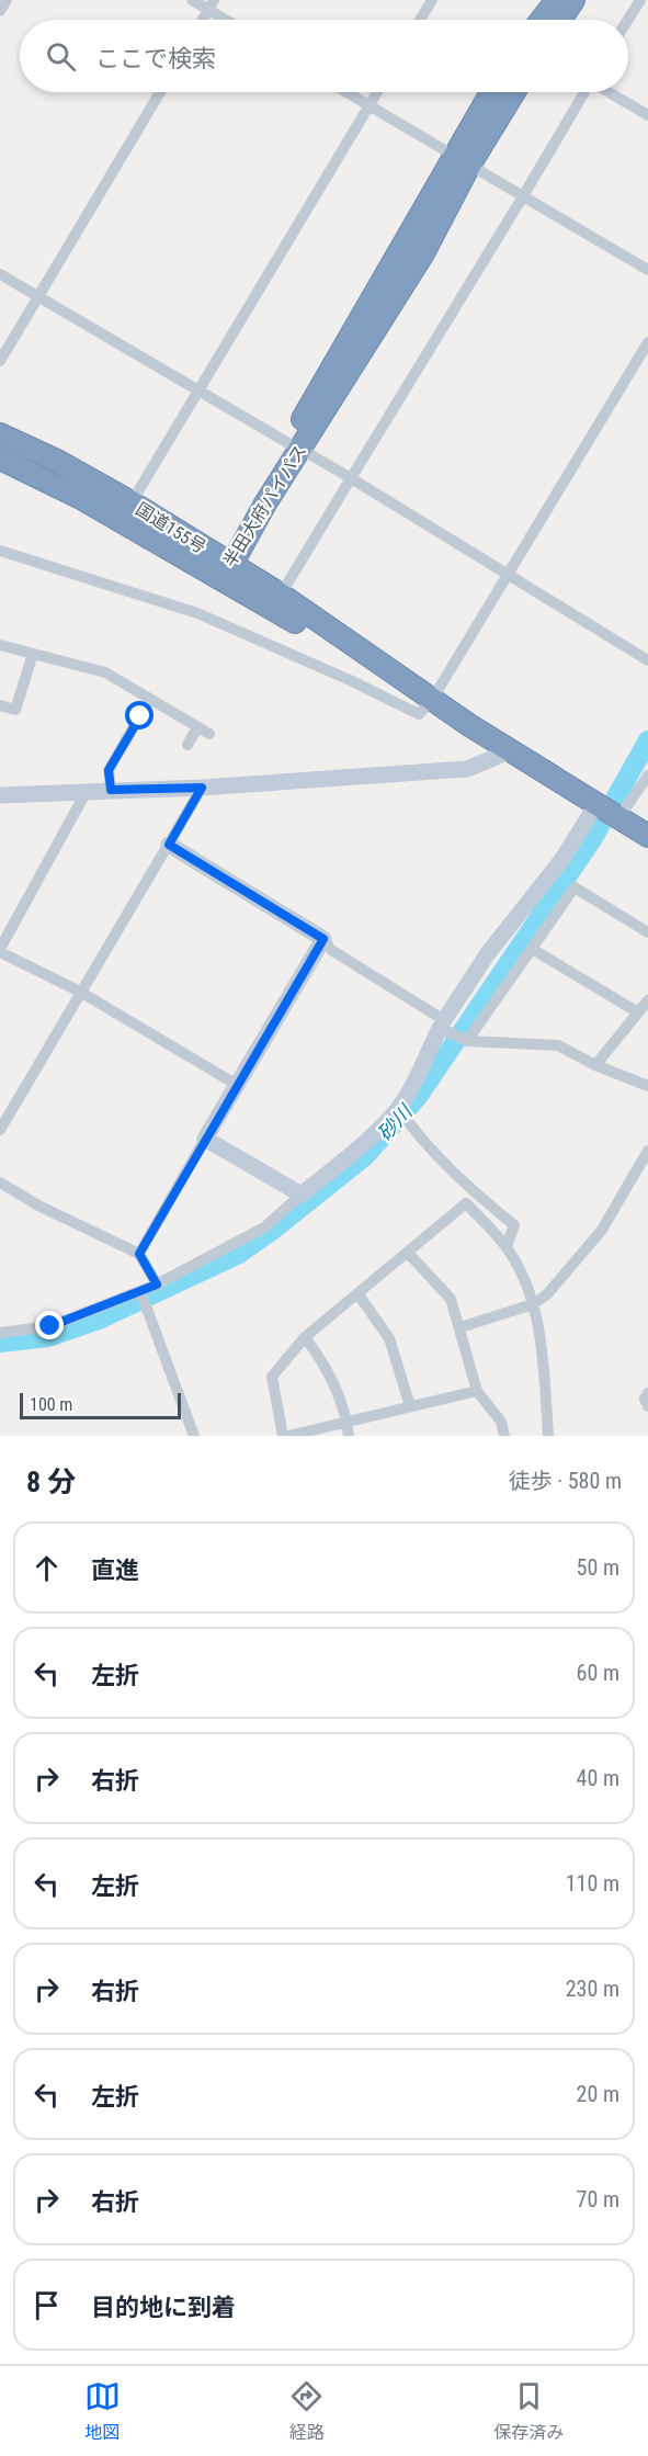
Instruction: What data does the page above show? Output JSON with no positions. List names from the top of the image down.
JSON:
{
  "streets": {
    "highway": ["半田大府パイパス", "国道155号"]
  },
  "crossings": [
    ["半田大府パイパス", "国道155号"]
  ],
  "water": ["砂川"],
  "scale_bar": "100 m",
  "page": {
    "search": "ここで検索",
    "scale": "100 m",
    "heading": ["8 分", "徒歩 · 580 m"],
    "list": [
      ["直進", "50 m"],
      ["左折", "60 m"],
      ["右折", "40 m"],
      ["左折", "110 m"],
      ["右折", "230 m"],
      ["左折", "20 m"],
      ["右折", "70 m"],
      "目的地に到着"
    ],
    "nav": ["地図", "経路", "保存済み"]
  }
}
